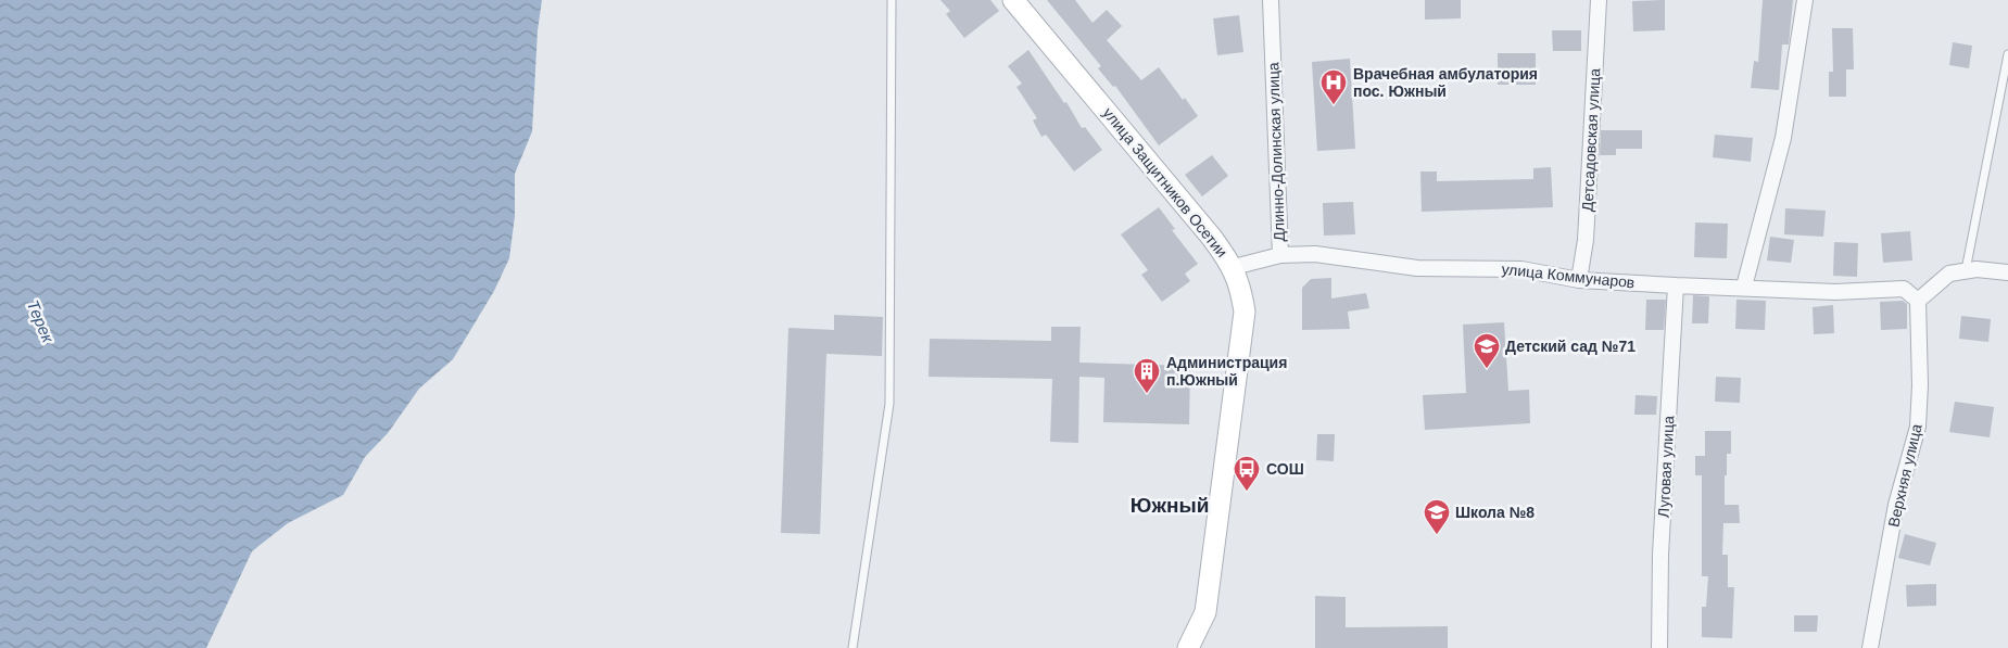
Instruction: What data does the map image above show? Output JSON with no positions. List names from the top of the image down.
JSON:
{
  "streets": {
    "street": [
      "Детсадовская улица",
      "Длинно-Долинская улица",
      "улица Защитников Осетии",
      "улица Коммунаров",
      "Луговая улица",
      "Верхняя улица"
    ]
  },
  "crossings": [
    ["Детсадовская улица", "улица Коммунаров"],
    ["Длинно-Долинская улица", "улица Защитников Осетии"],
    ["Длинно-Долинская улица", "улица Коммунаров"],
    ["улица Коммунаров", "Луговая улица"],
    ["улица Коммунаров", "Верхняя улица"]
  ],
  "districts": ["Южный"],
  "water": ["Терек"],
  "places": {
    "hospital": ["Врачебная амбулатория пос. Южный"],
    "school or university": ["Детский сад №71", "Школа №8"],
    "building": ["Администрация п.Южный"],
    "bus stop": ["СОШ"]
  }
}
